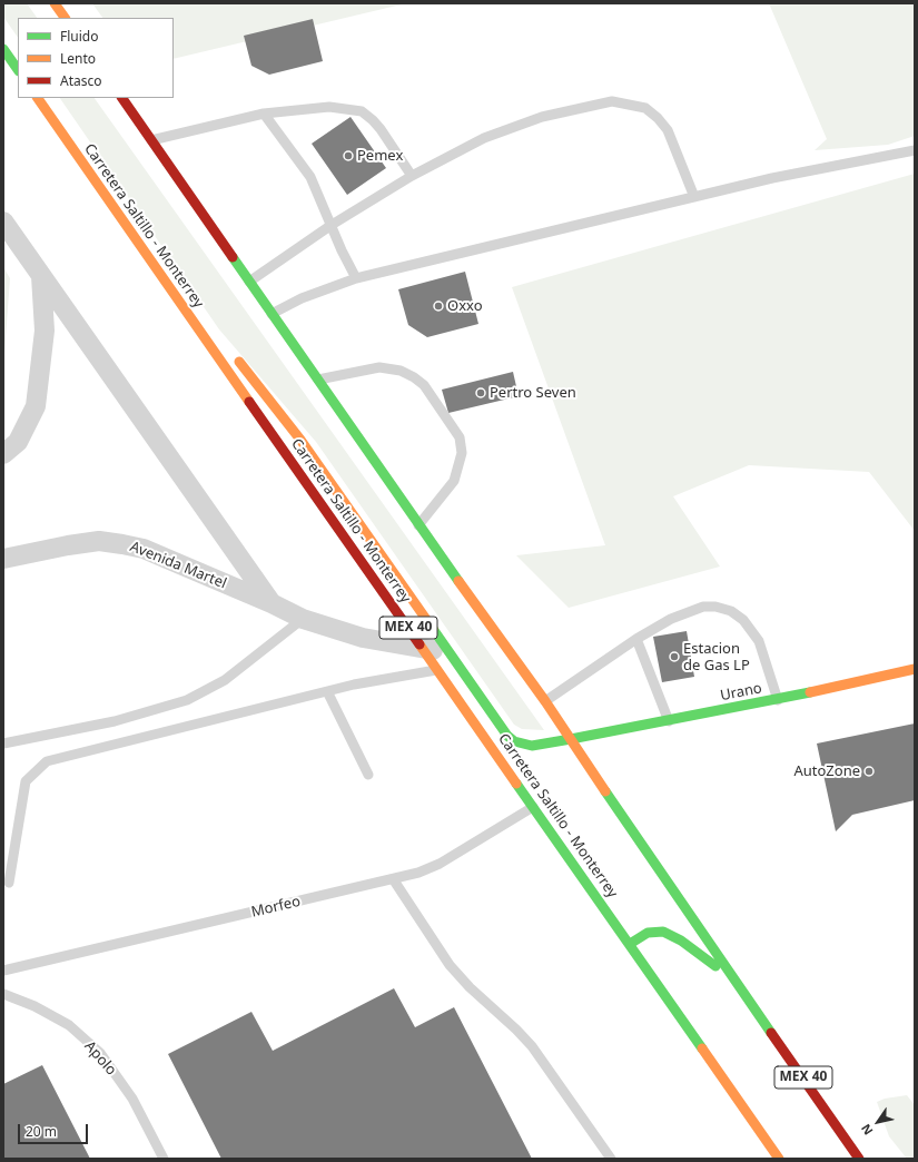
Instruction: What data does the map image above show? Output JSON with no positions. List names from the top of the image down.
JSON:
{
  "streets": {
    "main road": ["Carretera Saltillo - Monterrey", "MEX 40", "Urano"],
    "street": ["Avenida Martel"],
    "lane": ["Morfeo", "Apolo"]
  },
  "crossings": [
    ["Carretera Saltillo - Monterrey", "Avenida Martel"],
    ["Carretera Saltillo - Monterrey", "Urano"],
    ["Carretera Saltillo - Monterrey", "Morfeo"],
    ["Avenida Martel", "Urano"],
    ["MEX 40", "Urano"]
  ],
  "places": [
    "Pemex",
    "Oxxo",
    "Pertro Seven",
    "Estacion de Gas LP",
    "AutoZone"
  ],
  "legend": ["Fluido", "Lento", "Atasco"],
  "scale_bar": "20 m",
  "north": "bottom left"
}
